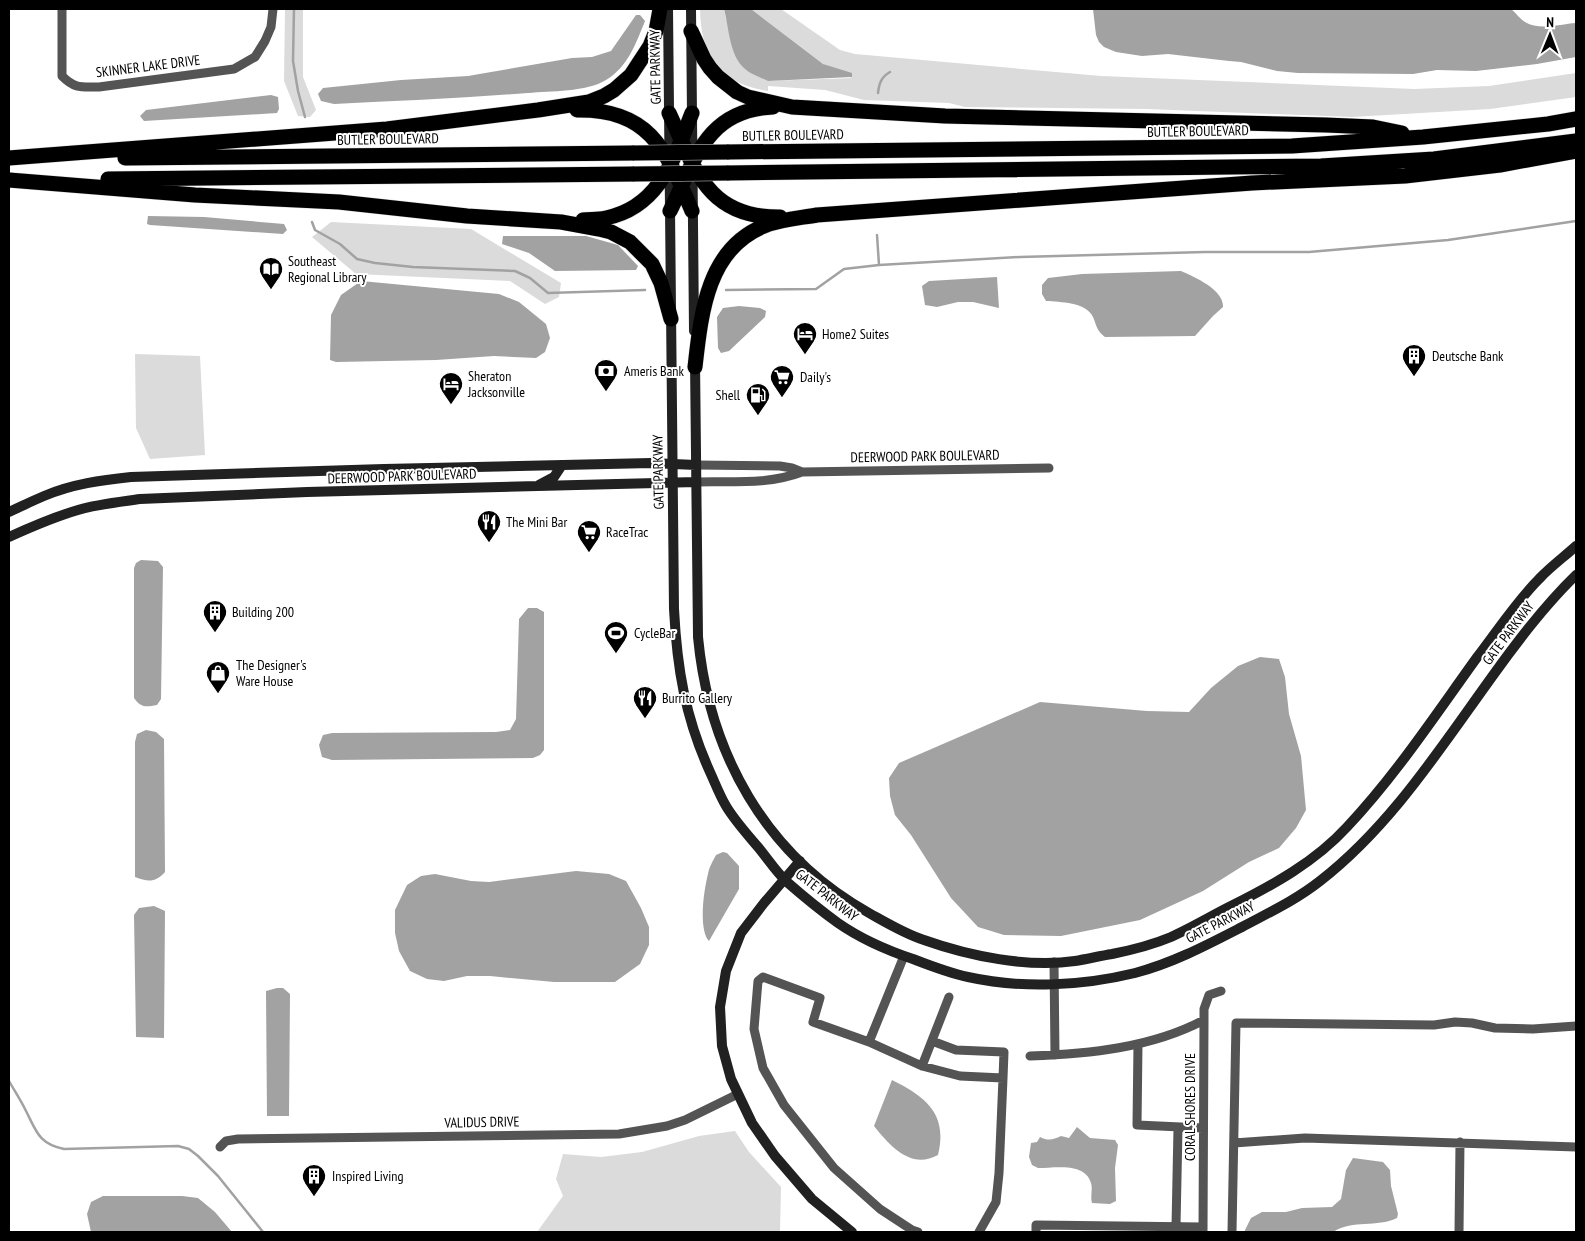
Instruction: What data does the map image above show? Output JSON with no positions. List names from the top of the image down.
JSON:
{
  "streets": {
    "highway": ["BUTLER BOULEVARD"],
    "main road": ["GATE PARKWAY", "DEERWOOD PARK BOULEVARD"],
    "street": ["SKINNER LAKE DRIVE", "CORAL SHORES DRIVE", "VALIDUS DRIVE"]
  },
  "crossings": [
    ["GATE PARKWAY", "DEERWOOD PARK BOULEVARD"]
  ],
  "places": {
    "library": ["Southeast Regional Library"],
    "hotel": ["Home2 Suites", "Sheraton Jacksonville"],
    "building": ["Deutsche Bank", "Building 200", "Inspired Living"],
    "bank": ["Ameris Bank"],
    "supermarket": ["Daily's", "RaceTrac"],
    "fuel station": ["Shell"],
    "restaurant": ["The Mini Bar", "Burrito Gallery"],
    "sports": ["CycleBar"],
    "shop": ["The Designer's Ware House"]
  },
  "north": "top"
}
